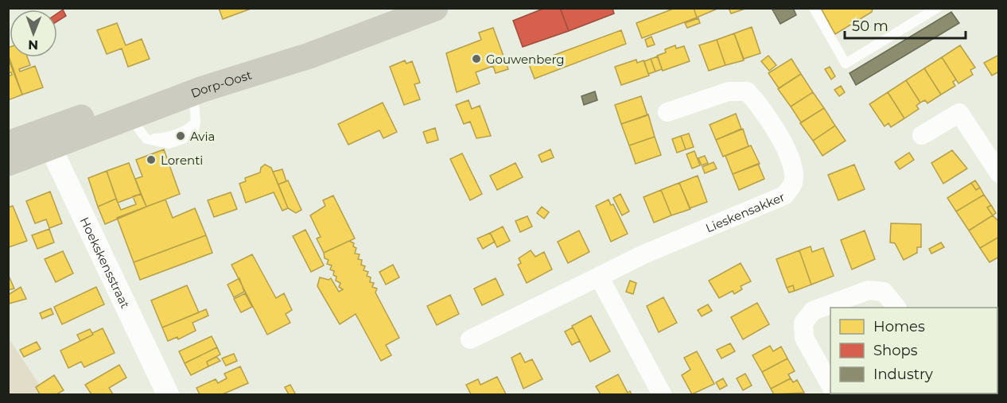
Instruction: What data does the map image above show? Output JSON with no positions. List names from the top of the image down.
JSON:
{
  "streets": {
    "main road": ["Dorp-Oost"],
    "street": ["Lieskensakker", "Hoekskensstraat"]
  },
  "crossings": [
    ["Dorp-Oost", "Hoekskensstraat"]
  ],
  "places": ["Gouwenberg", "Avia", "Lorenti"],
  "legend": ["Homes", "Shops", "Industry"],
  "scale_bar": "50 m",
  "north": "bottom"
}
